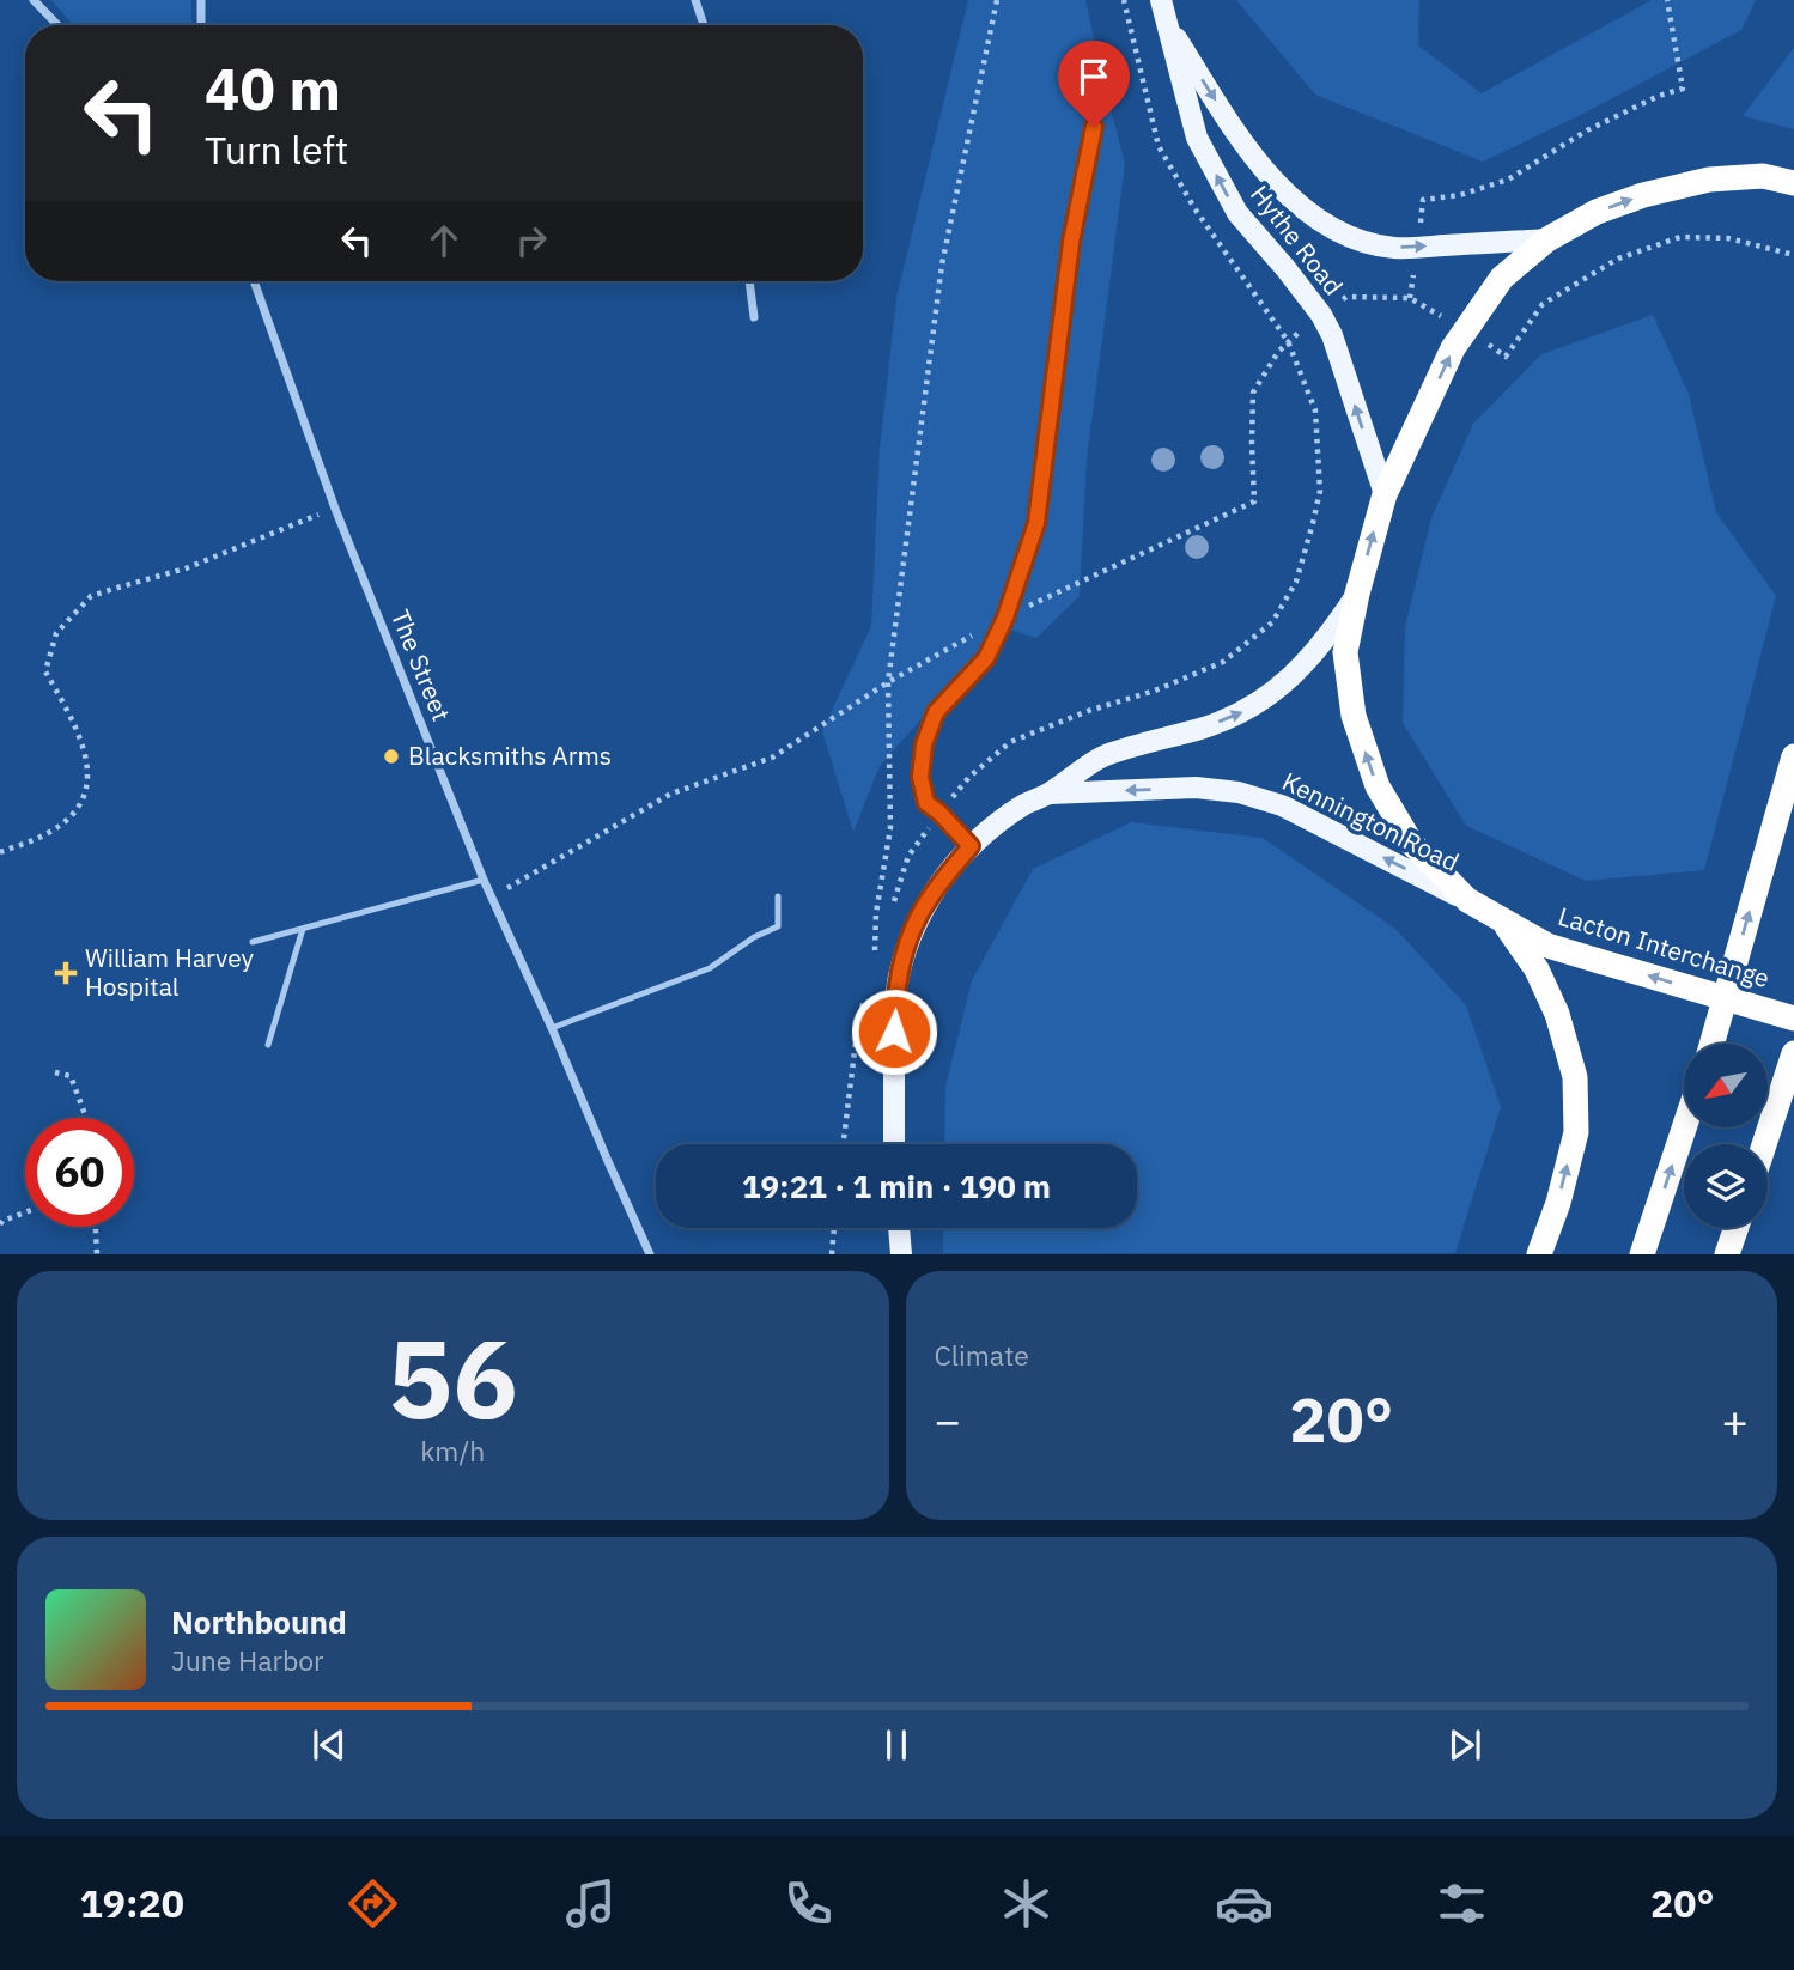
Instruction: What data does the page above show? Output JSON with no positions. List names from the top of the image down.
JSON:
{
  "streets": {
    "highway": ["Lacton Interchange"],
    "main road": ["Hythe Road", "Kennington Road"],
    "street": ["The Street"]
  },
  "crossings": [
    ["Hythe Road", "Lacton Interchange"],
    ["Kennington Road", "Lacton Interchange"]
  ],
  "places": {
    "other": ["Blacksmiths Arms"],
    "health": ["William Harvey Hospital"]
  },
  "north": "bottom left",
  "page": {
    "turn": ["40 m", "Turn left"],
    "limit": "60",
    "trip": "19:21 · 1 min · 190 m",
    "tile": [
      ["56", "km/h"],
      "Climate"
    ],
    "heat": ["−", "20°", "+"],
    "song": ["Northbound", "June Harbor"],
    "tabs": ["19:20", "20°"]
  }
}
